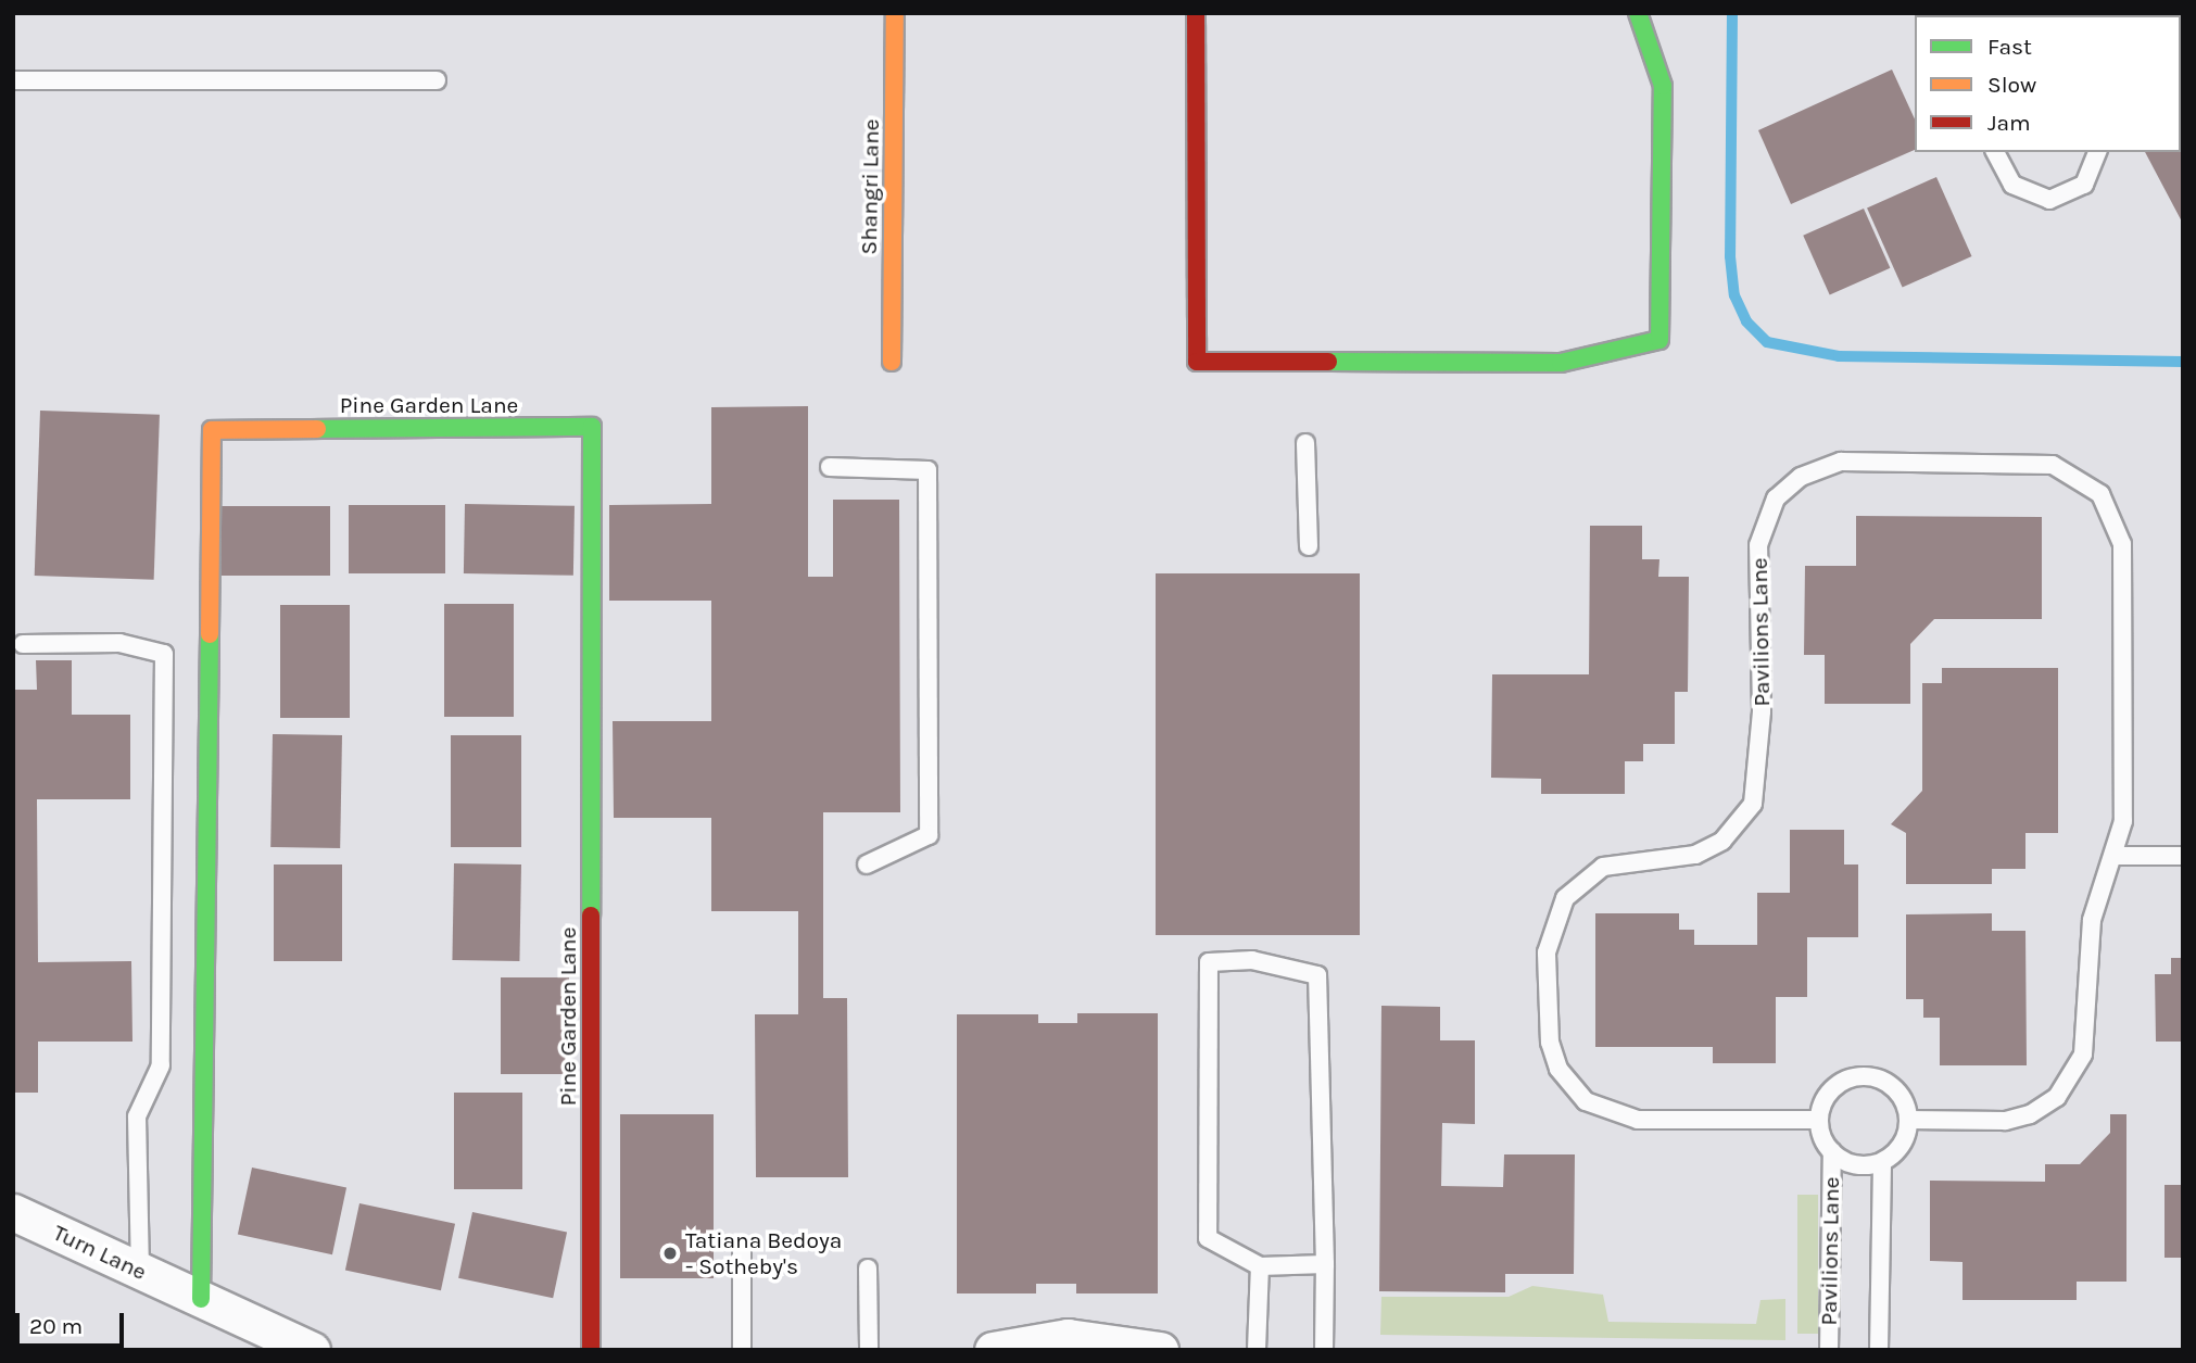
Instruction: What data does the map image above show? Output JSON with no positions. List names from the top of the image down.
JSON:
{
  "streets": {
    "street": ["Shangri Lane", "Pine Garden Lane", "Turn Lane"],
    "lane": ["Pavilions Lane"]
  },
  "crossings": [
    ["Pine Garden Lane", "Turn Lane"]
  ],
  "places": ["Tatiana Bedoya - Sotheby's"],
  "legend": ["Fast", "Slow", "Jam"],
  "scale_bar": "20 m"
}
